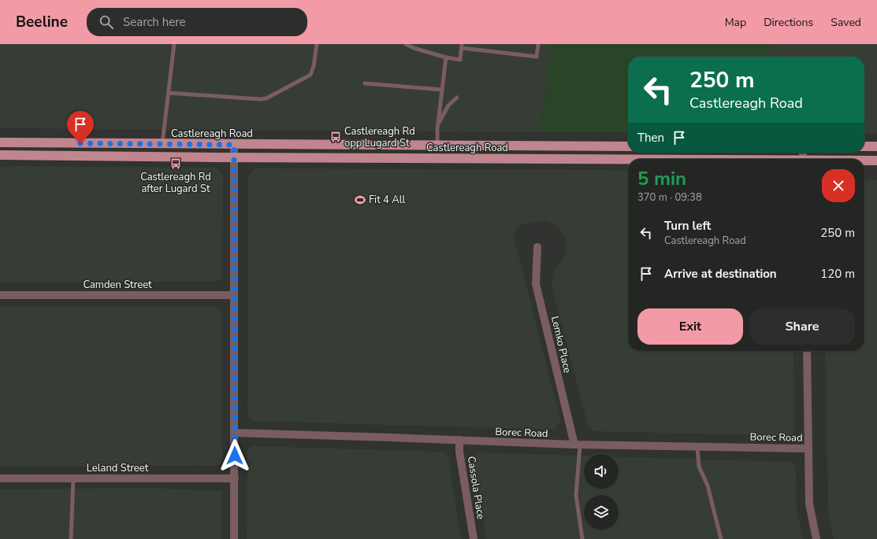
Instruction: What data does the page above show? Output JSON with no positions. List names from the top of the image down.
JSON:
{
  "streets": {
    "main road": ["Castlereagh Road"],
    "street": [
      "Camden Street",
      "Lemko Place",
      "Borec Road",
      "Leland Street",
      "Cassola Place"
    ]
  },
  "crossings": [
    ["Lemko Place", "Borec Road"],
    ["Borec Road", "Cassola Place"]
  ],
  "places": {
    "bus stop": ["Castlereagh Rd opp Lugard St", "Castlereagh Rd after Lugard St"],
    "sports": ["Fit 4 All"]
  },
  "page": {
    "header": "Beeline",
    "search": "Search here",
    "nav": ["Map", "Directions", "Saved"],
    "turn": ["250 m", "Castlereagh Road"],
    "then": "Then",
    "heading": ["5 min", "370 m · 09:38"],
    "list": [
      {
        "name": "Turn left",
        "note": "Castlereagh Road",
        "value": "250 m"
      },
      {
        "name": "Arrive at destination",
        "value": "120 m"
      }
    ],
    "buttons": ["Exit", "Share"]
  }
}
